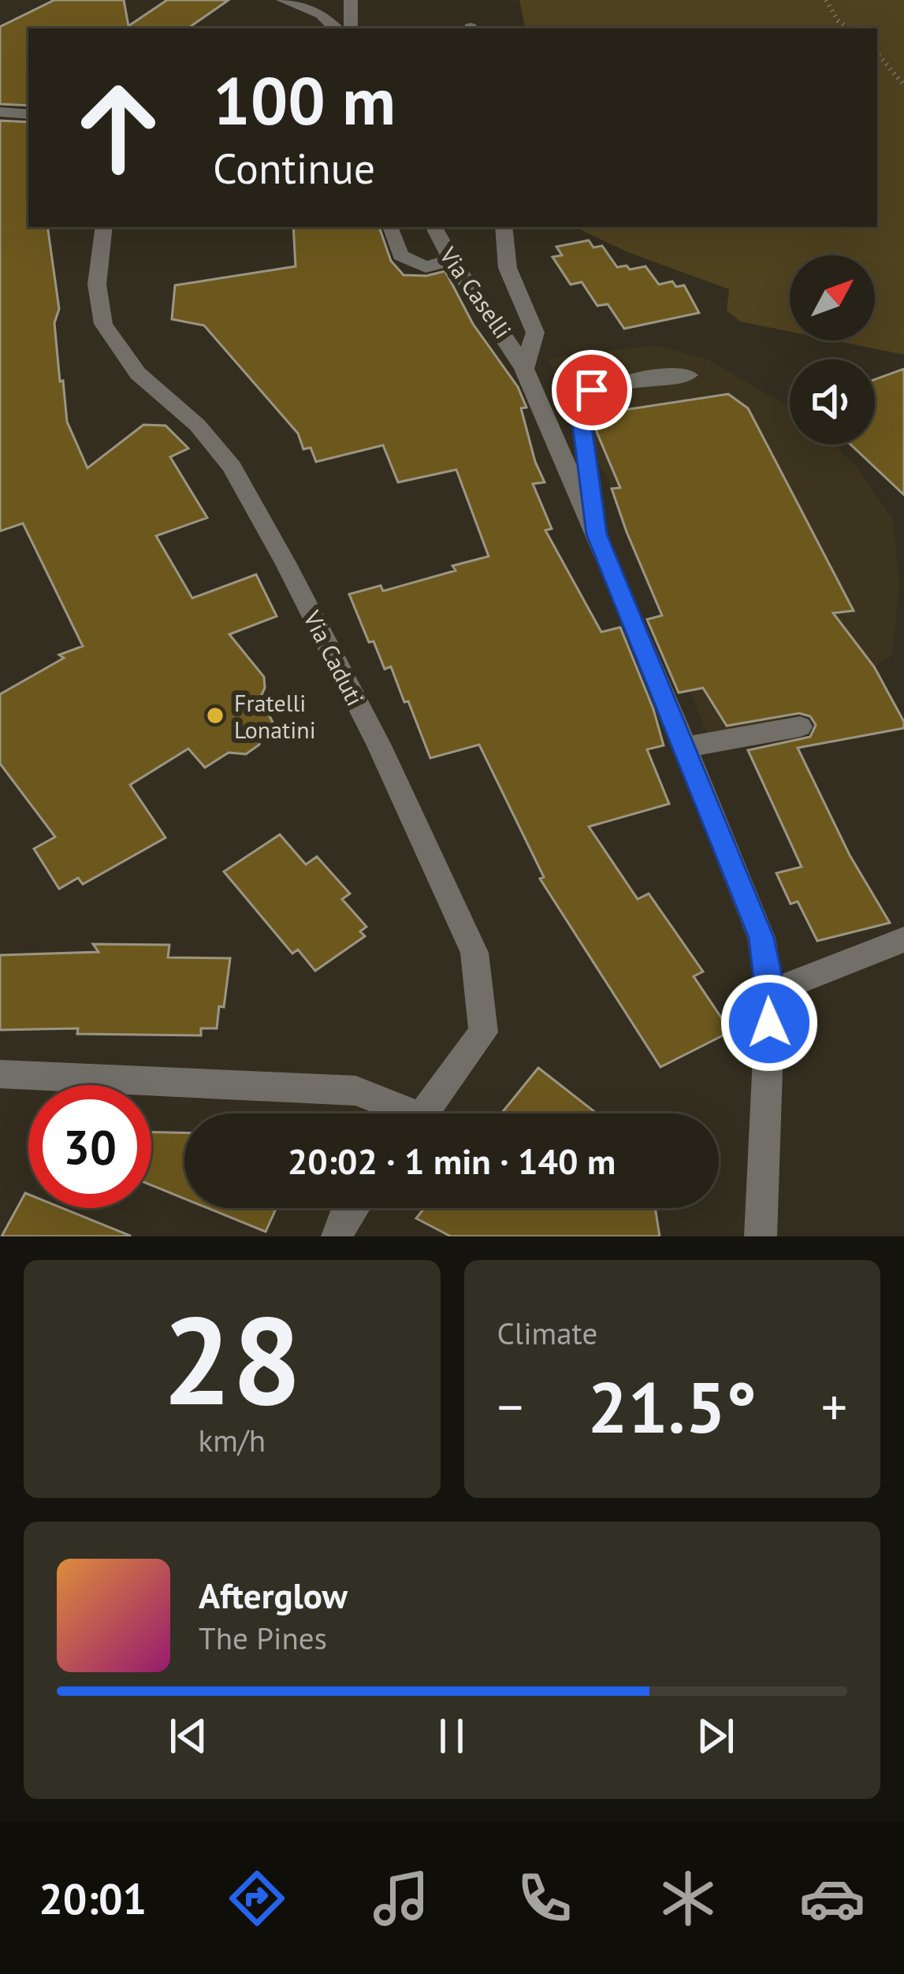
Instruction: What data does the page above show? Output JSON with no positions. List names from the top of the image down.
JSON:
{
  "streets": {
    "street": ["Via Caselli", "Via Caduti"]
  },
  "places": ["Fratelli Lonatini"],
  "north": "top right",
  "page": {
    "turn": ["100 m", "Continue"],
    "limit": "30",
    "trip": "20:02 · 1 min · 140 m",
    "tile": [
      ["28", "km/h"],
      "Climate"
    ],
    "heat": ["−", "21.5°", "+"],
    "song": ["Afterglow", "The Pines"],
    "tabs": "20:01"
  }
}
